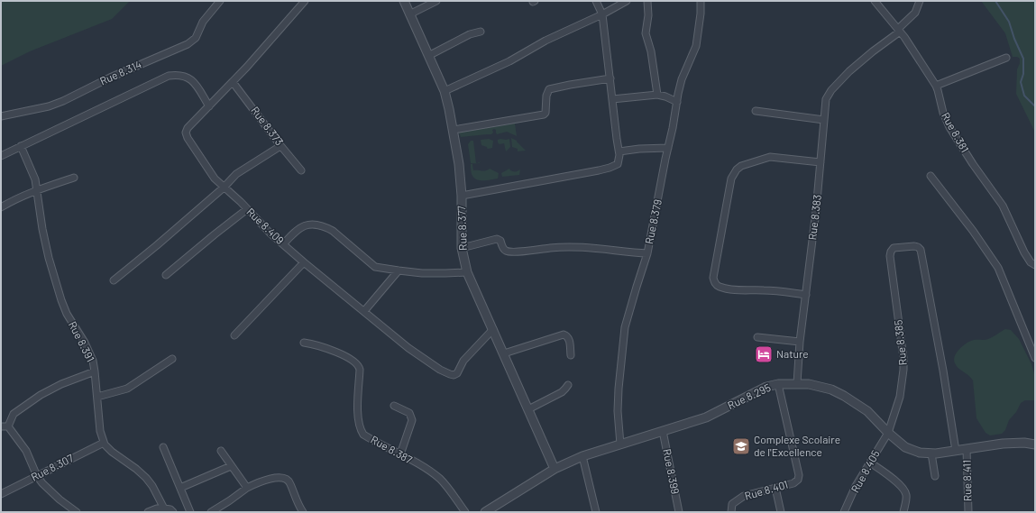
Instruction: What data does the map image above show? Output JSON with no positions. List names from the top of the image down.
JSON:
{
  "streets": {
    "street": [
      "Rue 8.314",
      "Rue 8.373",
      "Rue 8.381",
      "Rue 8.383",
      "Rue 8.379",
      "Rue 8.409",
      "Rue 8.377",
      "Rue 8.391",
      "Rue 8.385",
      "Rue 8.295",
      "Rue 8.387",
      "Rue 8.307",
      "Rue 8.399",
      "Rue 8.405",
      "Rue 8.411",
      "Rue 8.401"
    ]
  },
  "crossings": [
    ["Rue 8.373", "Rue 8.409"],
    ["Rue 8.381", "Rue 8.383"],
    ["Rue 8.383", "Rue 8.295"],
    ["Rue 8.379", "Rue 8.295"],
    ["Rue 8.409", "Rue 8.377"],
    ["Rue 8.377", "Rue 8.295"],
    ["Rue 8.391", "Rue 8.307"],
    ["Rue 8.385", "Rue 8.295"],
    ["Rue 8.385", "Rue 8.405"],
    ["Rue 8.295", "Rue 8.399"],
    ["Rue 8.295", "Rue 8.405"],
    ["Rue 8.295", "Rue 8.411"],
    ["Rue 8.295", "Rue 8.401"]
  ],
  "places": {
    "hotel": ["Nature"],
    "school or university": ["Complexe Scolaire de l'Excellence"]
  }
}
